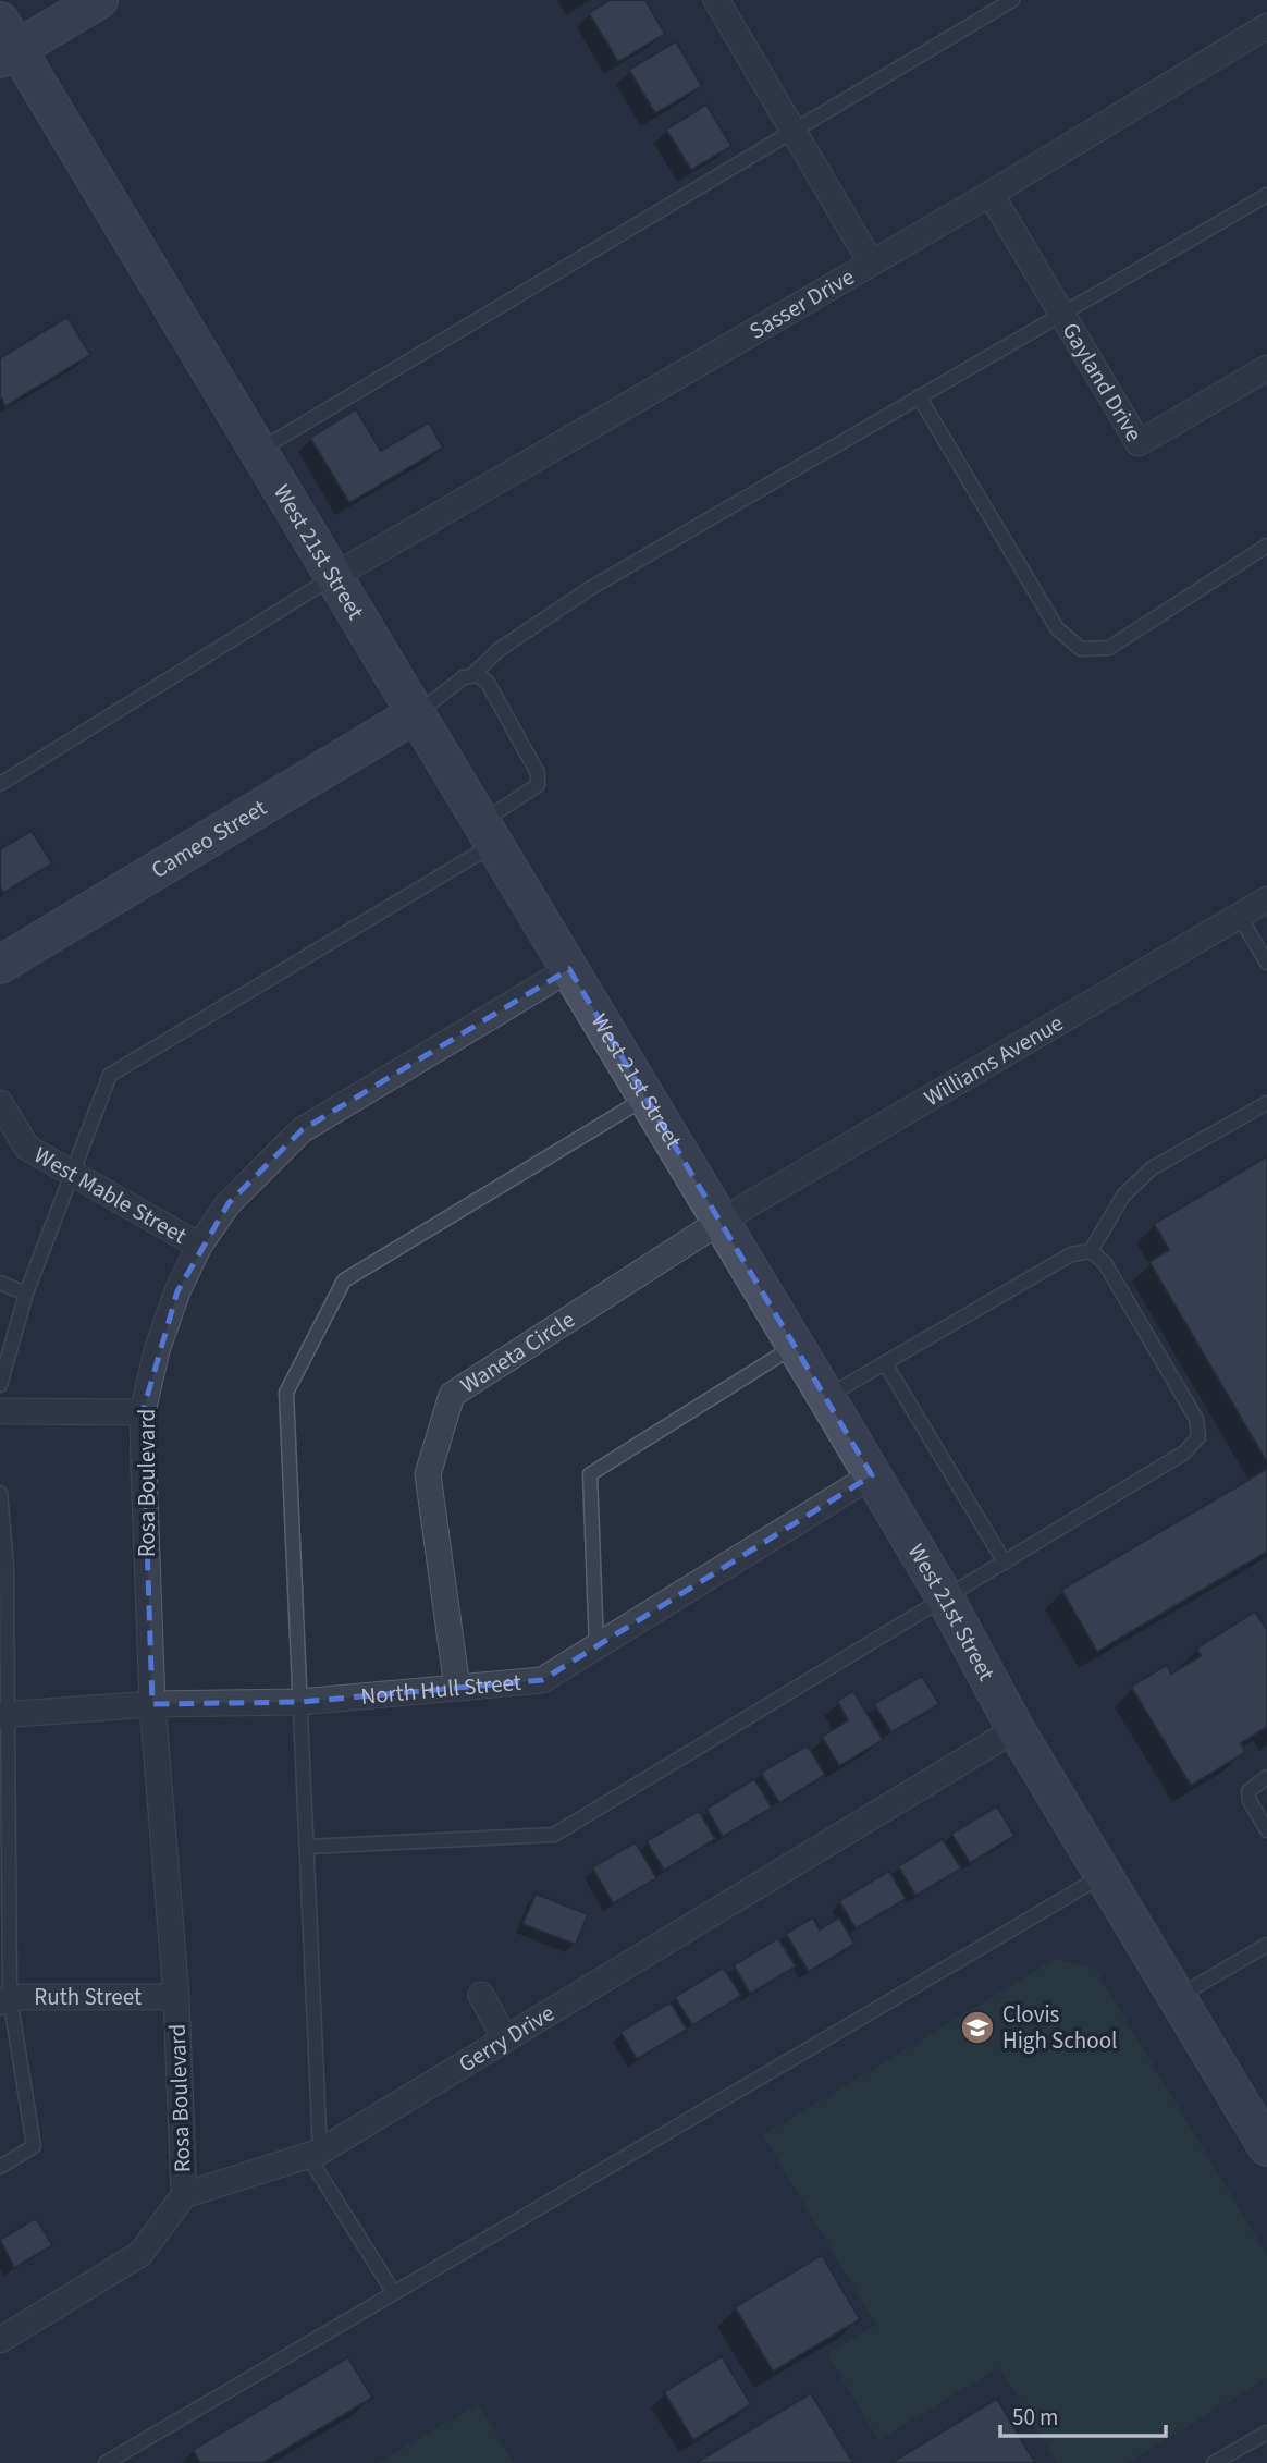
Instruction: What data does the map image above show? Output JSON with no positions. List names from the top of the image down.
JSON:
{
  "streets": {
    "main road": ["West 21st Street", "Cameo Street"],
    "street": [
      "Sasser Drive",
      "Gayland Drive",
      "Williams Avenue",
      "West Mable Street",
      "Waneta Circle",
      "Rosa Boulevard",
      "North Hull Street",
      "Ruth Street",
      "Gerry Drive"
    ]
  },
  "crossings": [
    ["Sasser Drive", "Gayland Drive"],
    ["Sasser Drive", "West 21st Street"],
    ["West 21st Street", "Cameo Street"],
    ["West 21st Street", "Williams Avenue"],
    ["West 21st Street", "Waneta Circle"],
    ["West 21st Street", "Rosa Boulevard"],
    ["West 21st Street", "North Hull Street"],
    ["West 21st Street", "Gerry Drive"],
    ["Williams Avenue", "Waneta Circle"],
    ["West Mable Street", "Rosa Boulevard"],
    ["Waneta Circle", "North Hull Street"],
    ["Rosa Boulevard", "North Hull Street"],
    ["Rosa Boulevard", "Ruth Street"],
    ["Rosa Boulevard", "Gerry Drive"]
  ],
  "places": {
    "school or university": ["Clovis High School"]
  },
  "scale_bar": "50 m"
}
